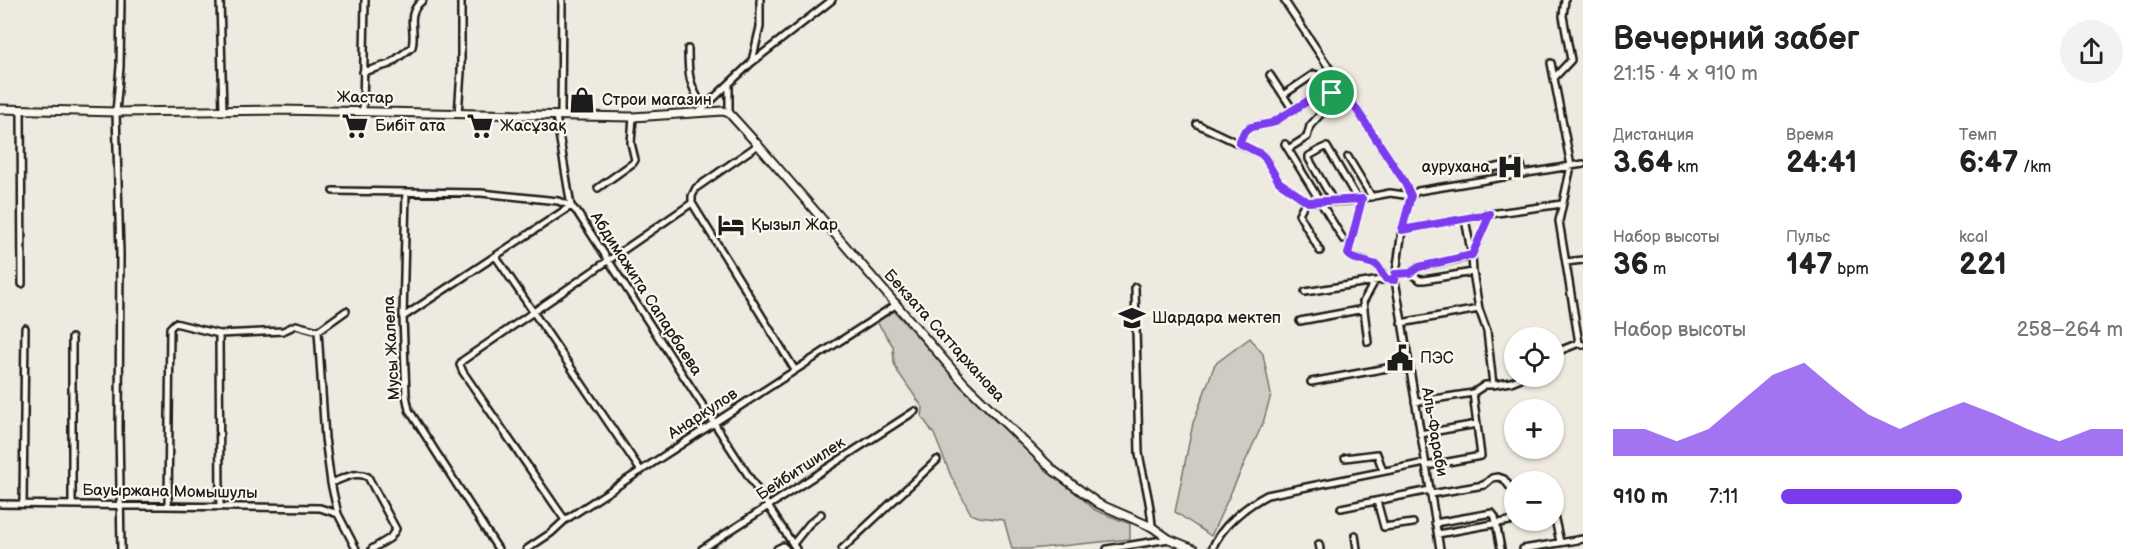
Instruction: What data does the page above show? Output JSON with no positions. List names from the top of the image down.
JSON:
{
  "streets": {
    "street": [
      "Жастар",
      "Абдимажита Сапарбаева",
      "Бекзата Саттарханова",
      "Мусы Жалела",
      "Анаркулов",
      "Аль-Фараби",
      "Бейбитшилек",
      "Бауыржана Момышулы"
    ]
  },
  "crossings": [
    ["Жастар", "Абдимажита Сапарбаева"],
    ["Жастар", "Бекзата Саттарханова"],
    ["Абдимажита Сапарбаева", "Мусы Жалела"],
    ["Абдимажита Сапарбаева", "Анаркулов"],
    ["Абдимажита Сапарбаева", "Бейбитшилек"],
    ["Бекзата Саттарханова", "Анаркулов"]
  ],
  "places": {
    "shop": ["Строи магазин"],
    "supermarket": ["Бибіт ата", "Жасұзақ"],
    "hospital": ["аурухана"],
    "hotel": ["Қызыл Жар"],
    "school or university": ["Шардара мектеп"],
    "public building": ["ПЭС"]
  },
  "page": {
    "heading": ["Вечерний забег", "21:15 · 4 × 910 m"],
    "stats": [
      ["Дистанция", "3.64 km"],
      ["Время", "24:41"],
      ["Темп", "6:47 /km"],
      ["Набор высоты", "36 m"],
      ["Пульс", "147 bpm"],
      ["kcal", "221"]
    ],
    "chart": ["Набор высоты", "258–264 m"],
    "map_buttons": ["+", "−"],
    "list": [
      {
        "name": "910 m",
        "note": "7:11"
      }
    ]
  }
}
